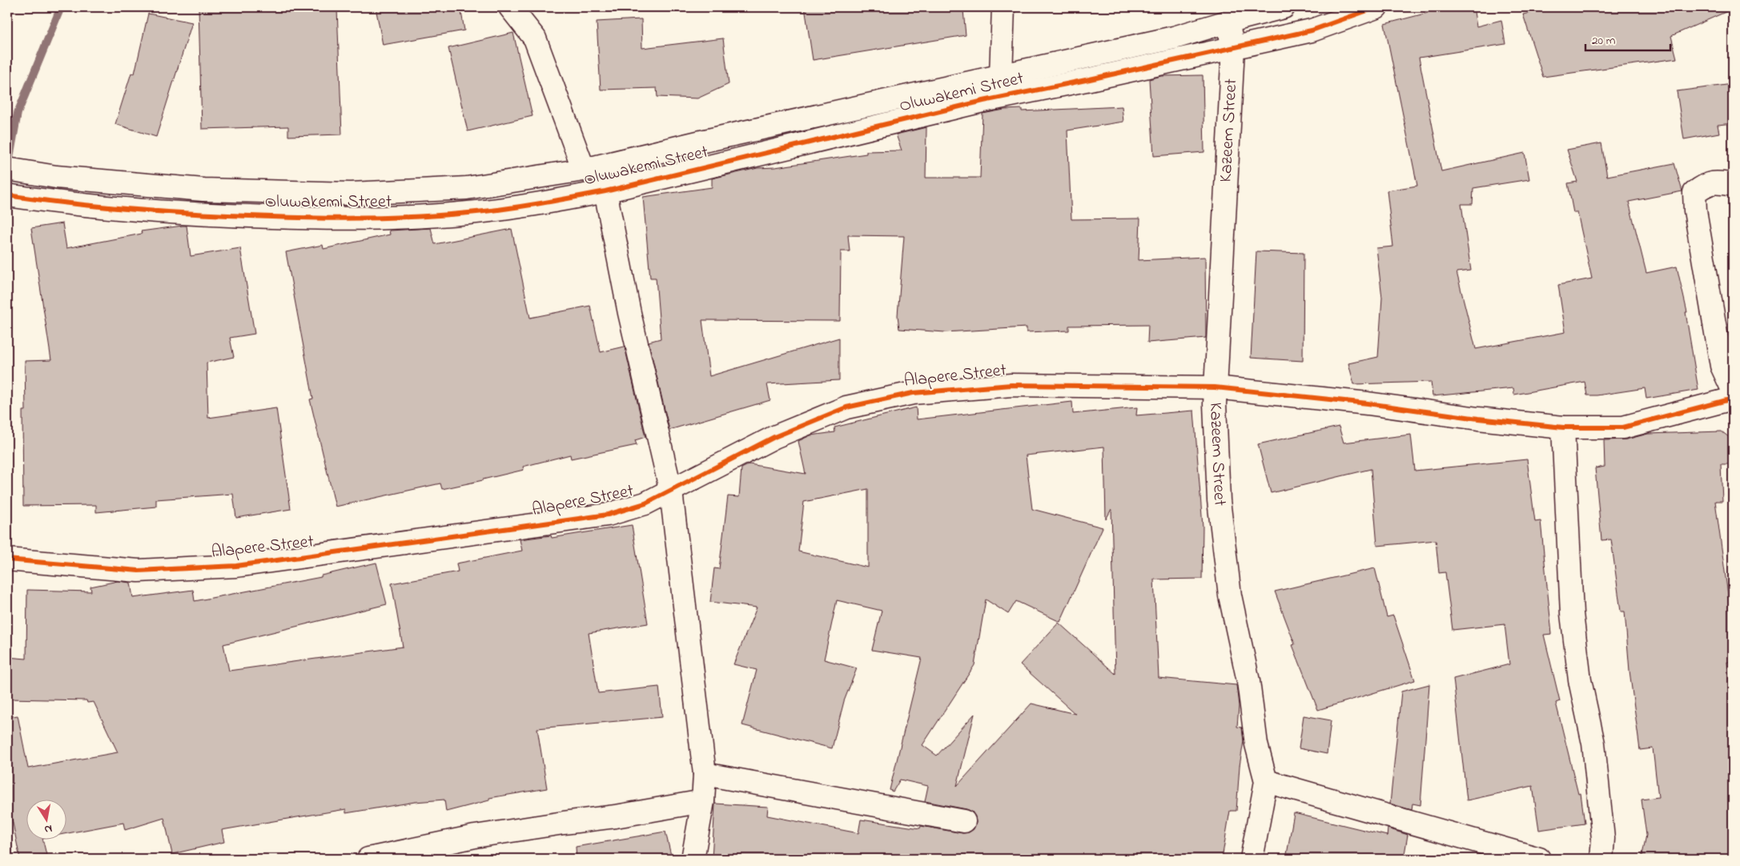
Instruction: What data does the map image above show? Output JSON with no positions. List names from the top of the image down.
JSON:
{
  "streets": {
    "street": ["Oluwakemi Street", "Kazeem Street", "Alapere Street"]
  },
  "crossings": [
    ["Oluwakemi Street", "Kazeem Street"],
    ["Kazeem Street", "Alapere Street"]
  ],
  "scale_bar": "20 m",
  "north": "bottom"
}
